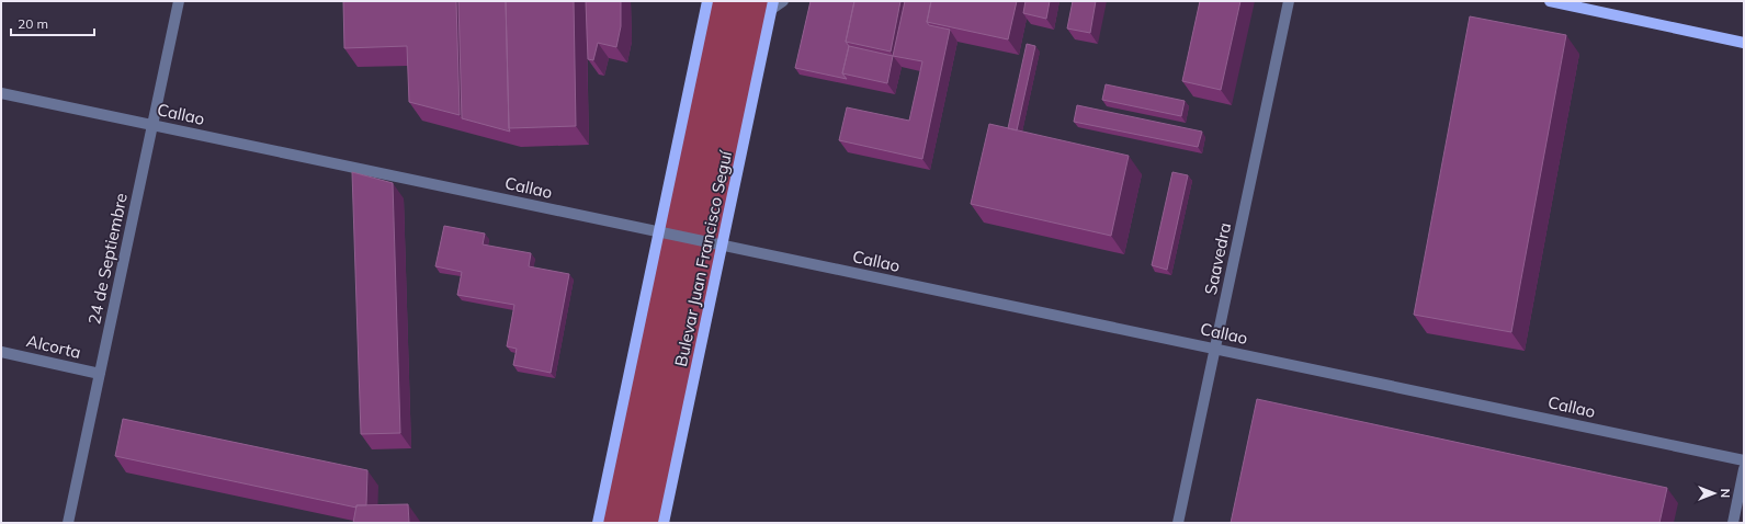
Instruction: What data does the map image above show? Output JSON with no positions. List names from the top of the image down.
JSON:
{
  "streets": {
    "main road": ["Bulevar Juan Francisco Seguí"],
    "street": [
      "Callao",
      "24 de Septiembre",
      "Saavedra",
      "Alcorta"
    ]
  },
  "crossings": [
    ["Callao", "24 de Septiembre"],
    ["Callao", "Bulevar Juan Francisco Seguí"],
    ["Callao", "Saavedra"],
    ["24 de Septiembre", "Alcorta"]
  ],
  "scale_bar": "20 m",
  "north": "right"
}
